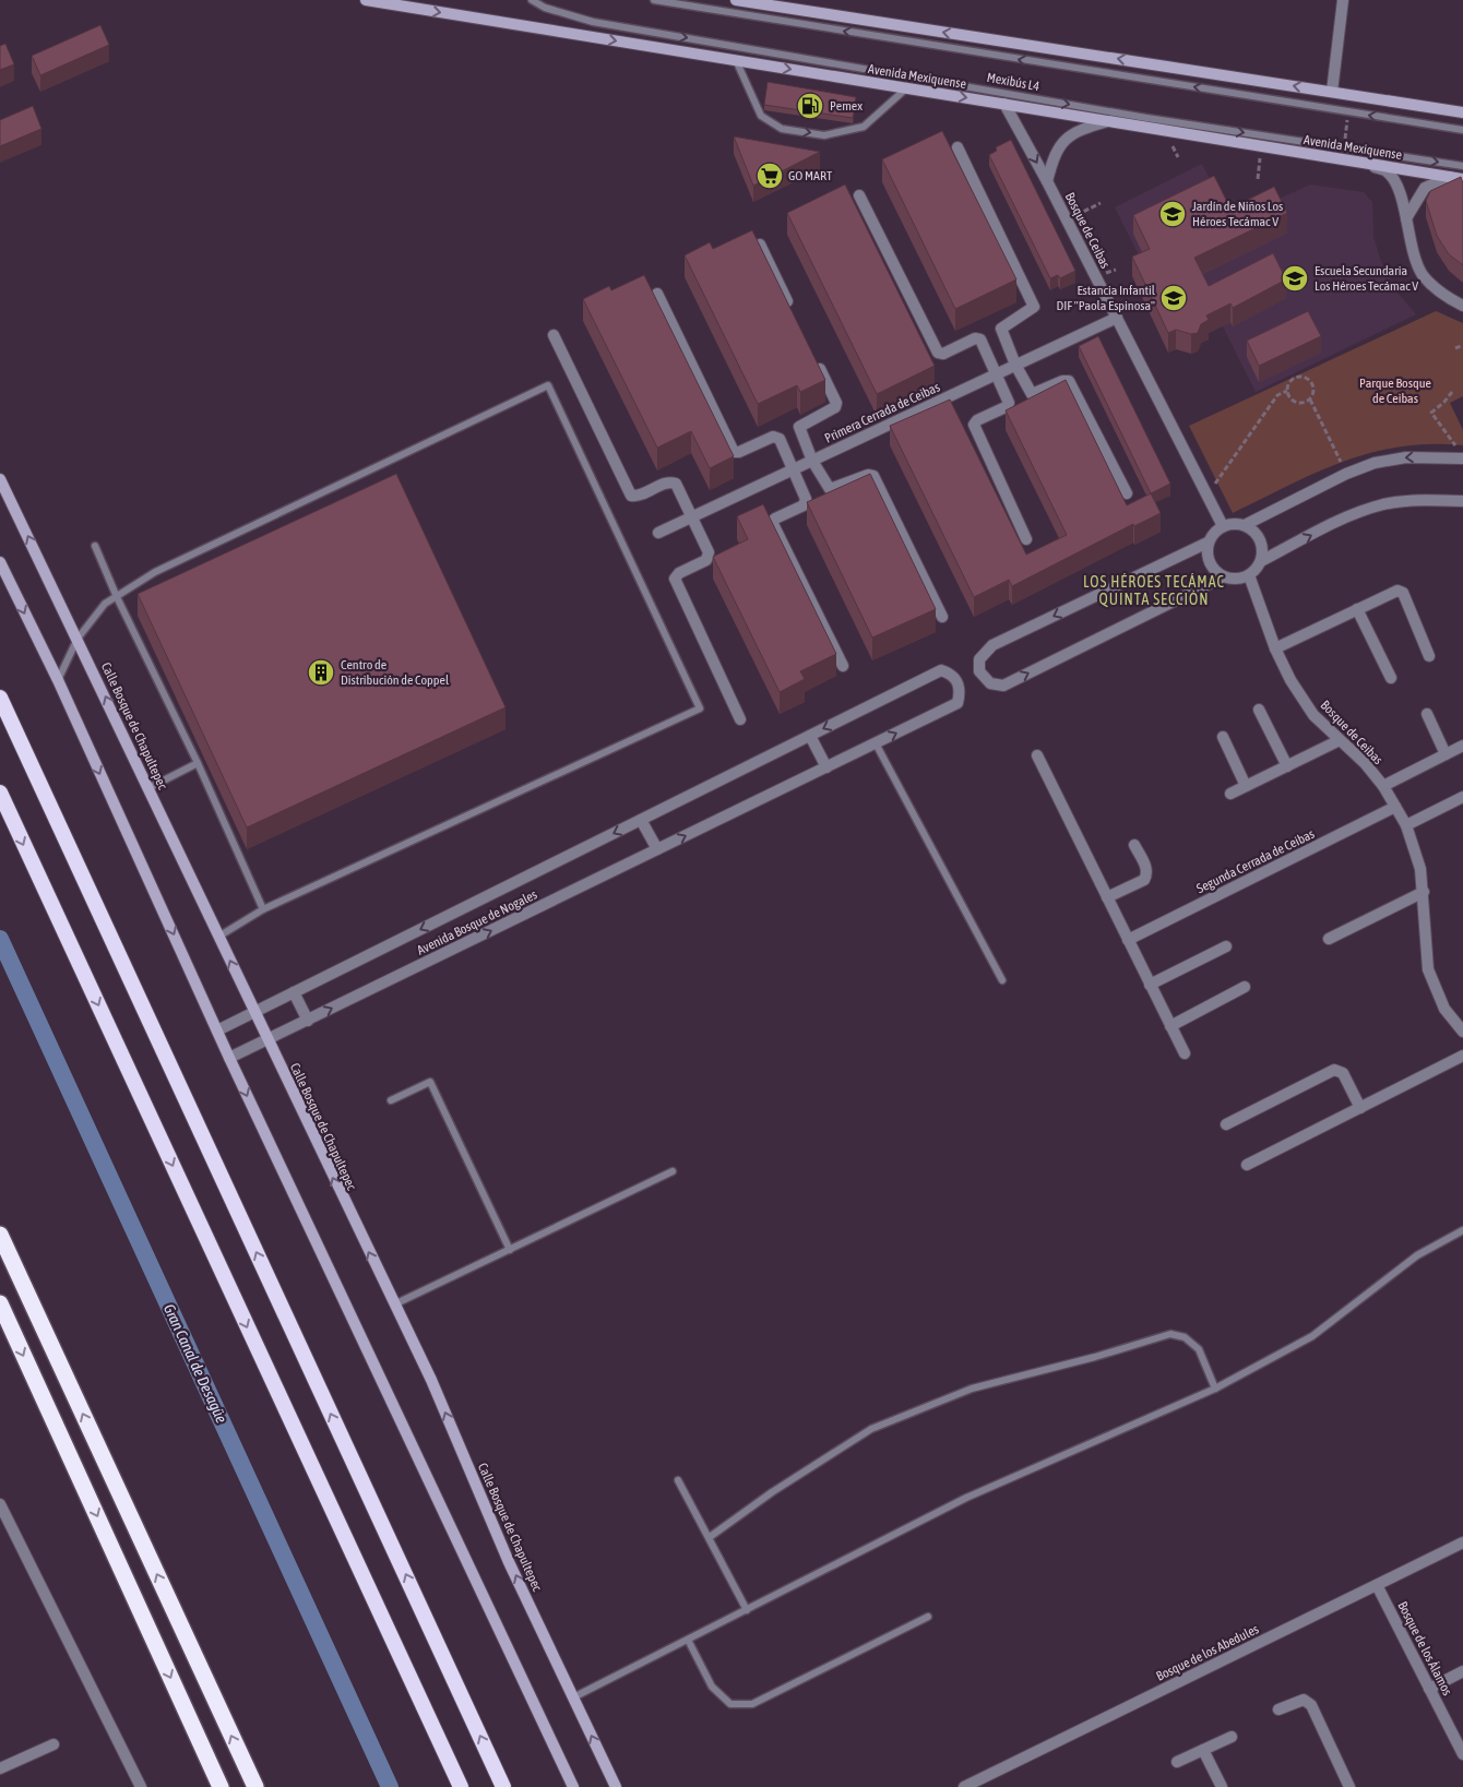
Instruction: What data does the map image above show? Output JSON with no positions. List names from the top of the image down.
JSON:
{
  "streets": {
    "main road": ["Avenida Mexiquense", "Calle Bosque de Chapultepec"],
    "street": [
      "Bosque de Ceibas",
      "Primera Cerrada de Ceibas",
      "Segunda Cerrada de Ceibas",
      "Avenida Bosque de Nogales",
      "Bosque de los Álamos",
      "Bosque de los Abedules"
    ],
    "lane": ["Mexibús L4"]
  },
  "crossings": [
    ["Avenida Mexiquense", "Bosque de Ceibas"],
    ["Bosque de Ceibas", "Primera Cerrada de Ceibas"],
    ["Bosque de Ceibas", "Segunda Cerrada de Ceibas"],
    ["Calle Bosque de Chapultepec", "Avenida Bosque de Nogales"],
    ["Bosque de los Álamos", "Bosque de los Abedules"]
  ],
  "districts": ["LOS HÉROES TECÁMAC QUINTA SECCIÓN"],
  "water": ["Gran Canal de Desagüe"],
  "parks": ["Parque Bosque de Ceibas"],
  "places": {
    "fuel station": ["Pemex"],
    "supermarket": ["GO MART"],
    "school or university": ["Jardín de Niños Los Héroes Tecámac V", "Escuela Secundaria Los Héroes Tecámac V", "Estancia Infantil DIF \"Paola Espinosa\""],
    "building": ["Centro de Distribución de Coppel"]
  }
}
